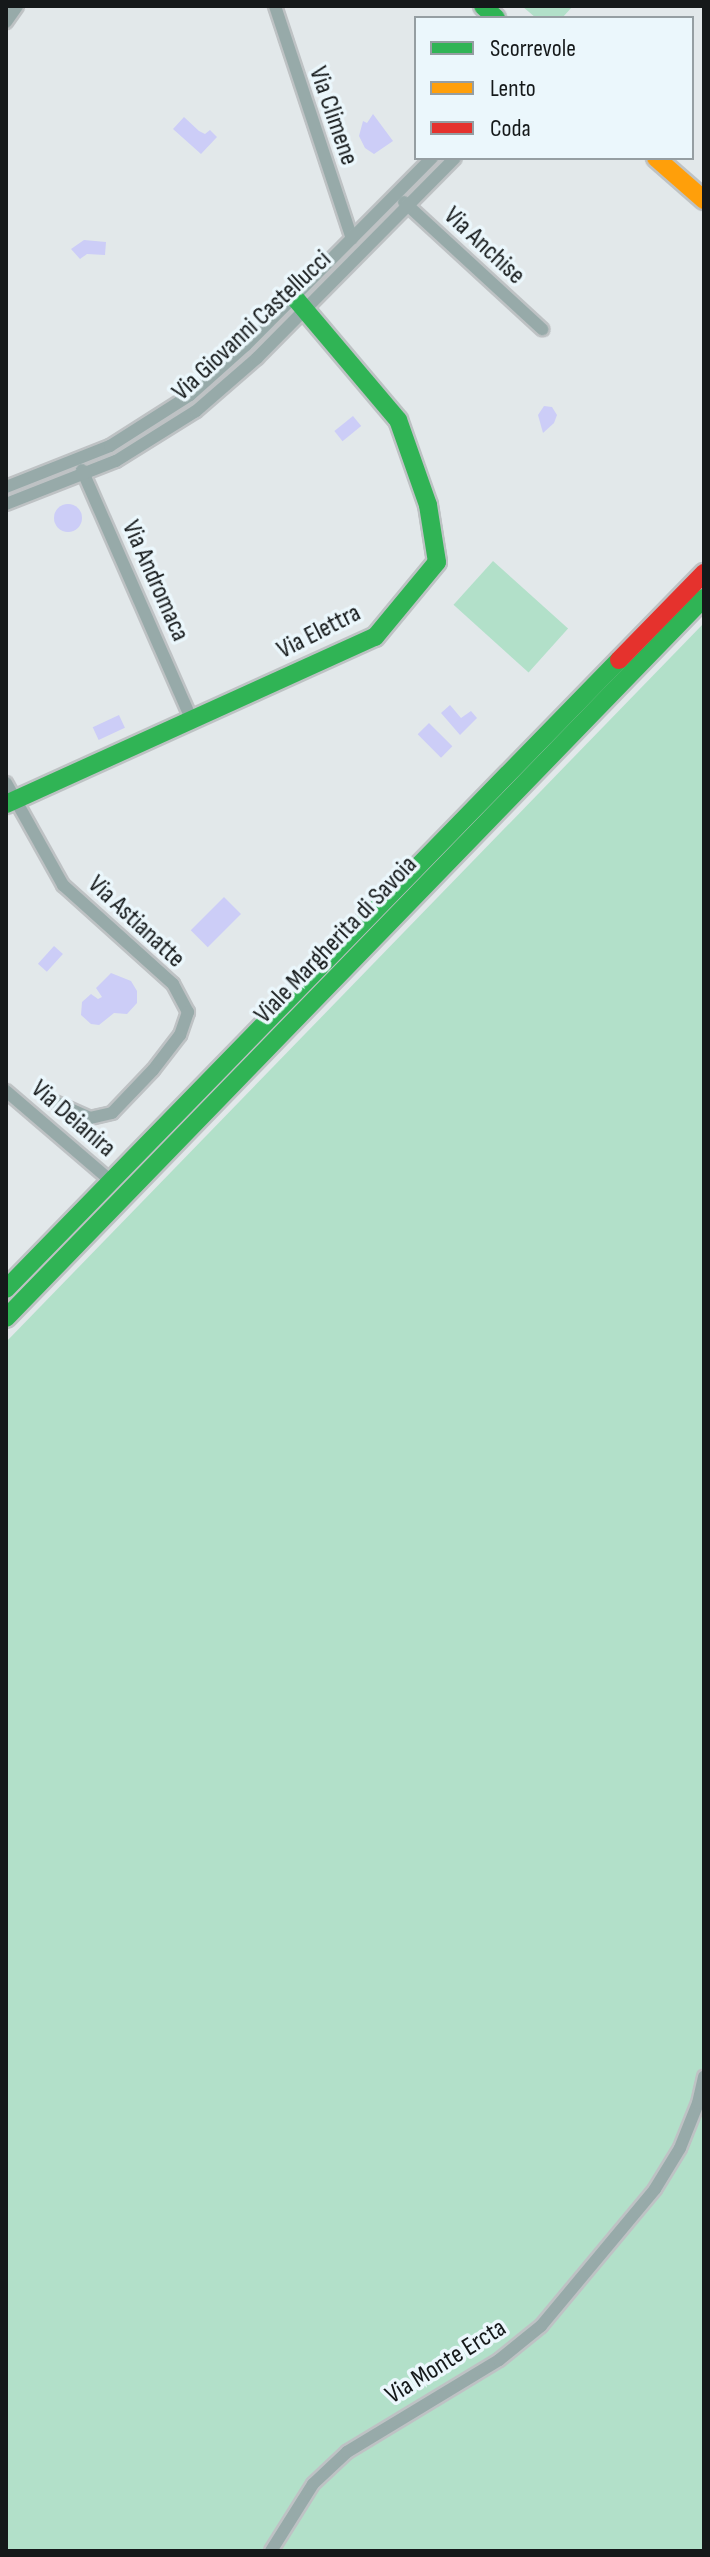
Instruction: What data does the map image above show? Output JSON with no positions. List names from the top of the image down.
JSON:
{
  "streets": {
    "street": [
      "Via Climene",
      "Via Anchise",
      "Via Giovanni Castellucci",
      "Via Andromaca",
      "Via Elettra",
      "Via Astianatte",
      "Viale Margherita di Savoia",
      "Via Deianira",
      "Via Monte Ercta"
    ]
  },
  "crossings": [
    ["Via Climene", "Via Giovanni Castellucci"],
    ["Via Anchise", "Via Giovanni Castellucci"],
    ["Via Giovanni Castellucci", "Via Andromaca"],
    ["Via Giovanni Castellucci", "Via Elettra"],
    ["Via Andromaca", "Via Elettra"],
    ["Via Elettra", "Via Astianatte"],
    ["Viale Margherita di Savoia", "Via Deianira"]
  ],
  "legend": ["Scorrevole", "Lento", "Coda"]
}
